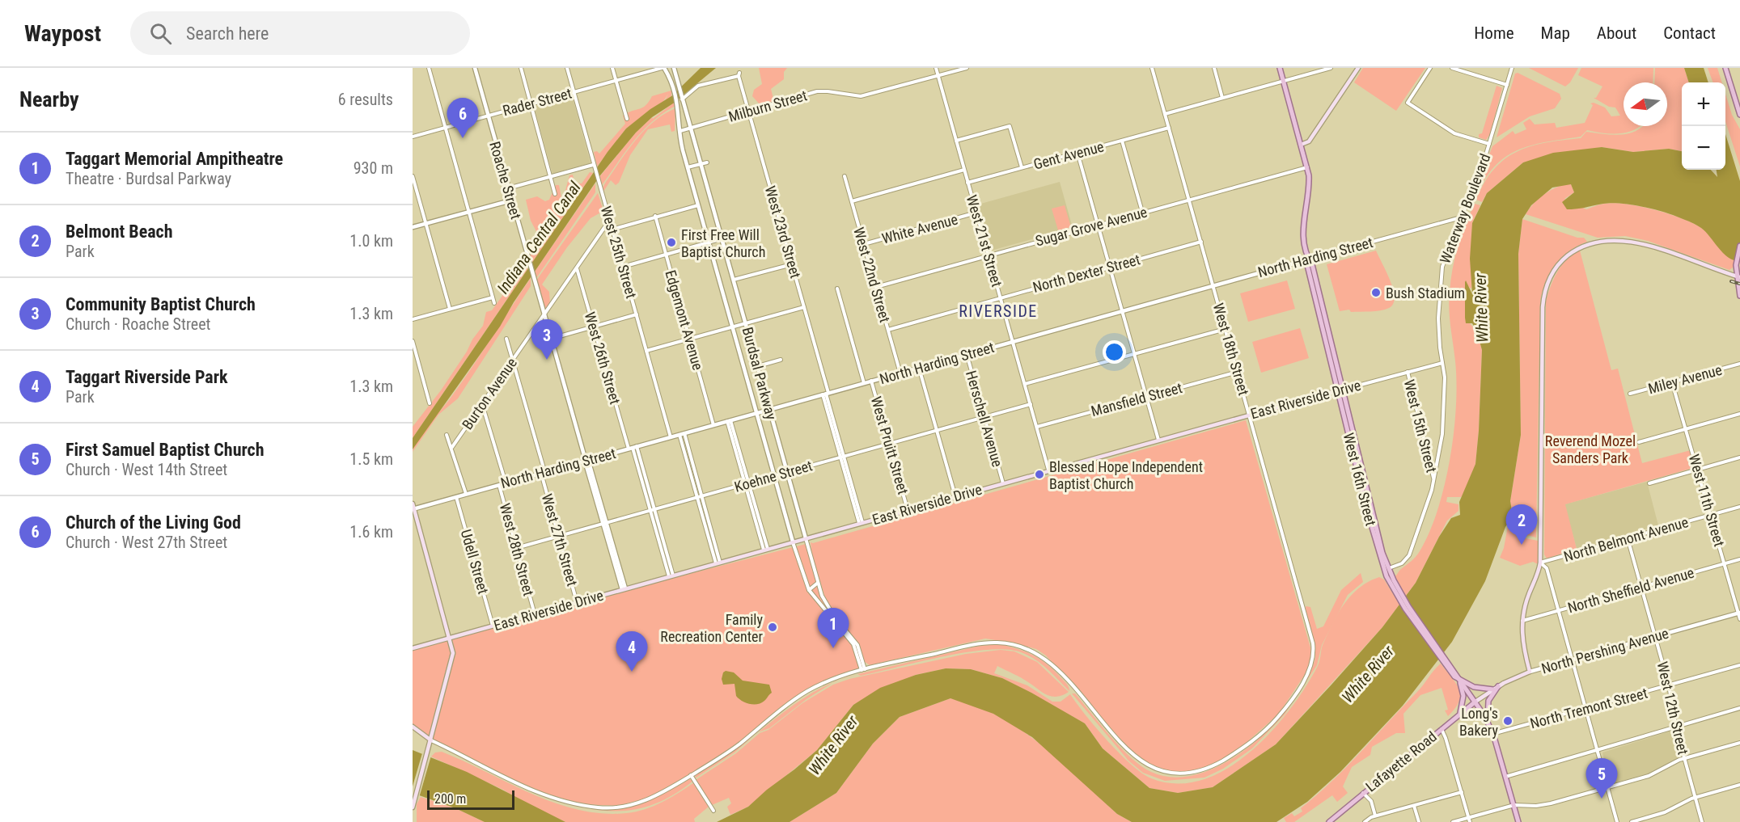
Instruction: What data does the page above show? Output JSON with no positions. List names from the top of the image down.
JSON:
{
  "streets": {
    "main road": [
      "East Riverside Drive",
      "West 16th Street",
      "North Pershing Avenue",
      "Lafayette Road"
    ],
    "street": [
      "Rader Street",
      "Milburn Street",
      "Gent Avenue",
      "Roache Street",
      "Waterway Boulevard",
      "Sugar Grove Avenue",
      "White Avenue",
      "West 23rd Street",
      "West 21st Street",
      "West 25th Street",
      "North Harding Street",
      "North Dexter Street",
      "West 22nd Street",
      "Edgemont Avenue",
      "West 18th Street",
      "West 26th Street",
      "Burdsal Parkway",
      "Miley Avenue",
      "Burton Avenue",
      "Mansfield Street",
      "Herschell Avenue",
      "West 15th Street",
      "West Pruitt Street",
      "Koehne Street",
      "West 11th Street",
      "North Belmont Avenue",
      "West 27th Street",
      "West 28th Street",
      "Udell Street",
      "North Sheffield Avenue",
      "North Tremont Street",
      "West 12th Street"
    ]
  },
  "crossings": [
    ["Rader Street", "Roache Street"],
    ["Rader Street", "West 25th Street"],
    ["Milburn Street", "West 23rd Street"],
    ["Milburn Street", "West 21st Street"],
    ["Milburn Street", "Burdsal Parkway"],
    ["Gent Avenue", "West 21st Street"],
    ["Gent Avenue", "West 18th Street"],
    ["Roache Street", "North Harding Street"],
    ["Roache Street", "Burton Avenue"],
    ["Roache Street", "East Riverside Drive"],
    ["Roache Street", "Koehne Street"],
    ["Waterway Boulevard", "North Harding Street"],
    ["Waterway Boulevard", "East Riverside Drive"],
    ["Waterway Boulevard", "West 15th Street"],
    ["Waterway Boulevard", "West 16th Street"],
    ["Sugar Grove Avenue", "West 21st Street"],
    ["Sugar Grove Avenue", "West 22nd Street"],
    ["Sugar Grove Avenue", "West 18th Street"],
    ["Sugar Grove Avenue", "West 16th Street"],
    ["White Avenue", "West 21st Street"],
    ["White Avenue", "West 22nd Street"],
    ["West 23rd Street", "North Harding Street"],
    ["West 23rd Street", "Burdsal Parkway"],
    ["West 23rd Street", "East Riverside Drive"],
    ["West 23rd Street", "Koehne Street"],
    ["West 21st Street", "North Harding Street"],
    ["West 21st Street", "North Dexter Street"],
    ["West 21st Street", "Mansfield Street"],
    ["West 21st Street", "East Riverside Drive"],
    ["West 21st Street", "Koehne Street"],
    ["West 25th Street", "North Harding Street"],
    ["West 25th Street", "Burton Avenue"],
    ["North Harding Street", "West 22nd Street"],
    ["North Harding Street", "Edgemont Avenue"],
    ["North Harding Street", "West 18th Street"],
    ["North Harding Street", "West 26th Street"],
    ["North Harding Street", "Burdsal Parkway"],
    ["North Harding Street", "Herschell Avenue"],
    ["North Harding Street", "West Pruitt Street"],
    ["North Harding Street", "West 16th Street"],
    ["North Harding Street", "West 27th Street"],
    ["North Harding Street", "West 28th Street"],
    ["North Harding Street", "Udell Street"],
    ["North Dexter Street", "West 22nd Street"],
    ["North Dexter Street", "West 18th Street"],
    ["West 18th Street", "Burdsal Parkway"],
    ["West 18th Street", "Mansfield Street"],
    ["West 18th Street", "East Riverside Drive"],
    ["West 26th Street", "Burton Avenue"],
    ["West 26th Street", "East Riverside Drive"],
    ["West 26th Street", "Koehne Street"],
    ["Burdsal Parkway", "East Riverside Drive"],
    ["Burdsal Parkway", "Koehne Street"],
    ["Miley Avenue", "West 11th Street"],
    ["Burton Avenue", "West 27th Street"],
    ["Burton Avenue", "West 28th Street"],
    ["East Riverside Drive", "Herschell Avenue"],
    ["East Riverside Drive", "West 15th Street"],
    ["East Riverside Drive", "West Pruitt Street"],
    ["East Riverside Drive", "West 16th Street"],
    ["East Riverside Drive", "West 27th Street"],
    ["East Riverside Drive", "West 28th Street"],
    ["East Riverside Drive", "Udell Street"],
    ["Herschell Avenue", "Koehne Street"],
    ["West Pruitt Street", "Koehne Street"],
    ["Koehne Street", "West 27th Street"],
    ["Koehne Street", "West 28th Street"],
    ["West 16th Street", "North Pershing Avenue"],
    ["West 16th Street", "North Tremont Street"],
    ["West 16th Street", "Lafayette Road"],
    ["West 11th Street", "North Belmont Avenue"],
    ["West 11th Street", "North Sheffield Avenue"],
    ["West 11th Street", "North Pershing Avenue"],
    ["North Belmont Avenue", "West 12th Street"],
    ["North Sheffield Avenue", "West 12th Street"],
    ["North Pershing Avenue", "West 12th Street"],
    ["North Pershing Avenue", "Lafayette Road"],
    ["North Tremont Street", "West 12th Street"]
  ],
  "districts": ["RIVERSIDE"],
  "water": ["Indiana Central Canal", "White River"],
  "parks": ["Reverend Mozel Sanders Park"],
  "places": [
    "First Free Will Baptist Church",
    "Bush Stadium",
    "Blessed Hope Independent Baptist Church",
    "Family Recreation Center",
    "Long's Bakery"
  ],
  "scale_bar": "200 m",
  "north": "left",
  "page": {
    "header": "Waypost",
    "search": "Search here",
    "nav": [
      "Home",
      "Map",
      "About",
      "Contact"
    ],
    "heading": ["Nearby", "6 results"],
    "map_buttons": ["+", "−"],
    "pins": [
      "6",
      "3",
      "2",
      "1",
      "4",
      "5"
    ],
    "list": [
      {
        "mark": "1",
        "name": "Taggart Memorial Ampitheatre",
        "note": "Theatre · Burdsal Parkway",
        "value": "930 m"
      },
      {
        "mark": "2",
        "name": "Belmont Beach",
        "note": "Park",
        "value": "1.0 km"
      },
      {
        "mark": "3",
        "name": "Community Baptist Church",
        "note": "Church · Roache Street",
        "value": "1.3 km"
      },
      {
        "mark": "4",
        "name": "Taggart Riverside Park",
        "note": "Park",
        "value": "1.3 km"
      },
      {
        "mark": "5",
        "name": "First Samuel Baptist Church",
        "note": "Church · West 14th Street",
        "value": "1.5 km"
      },
      {
        "mark": "6",
        "name": "Church of the Living God",
        "note": "Church · West 27th Street",
        "value": "1.6 km"
      }
    ],
    "scale": "200 m"
  }
}
